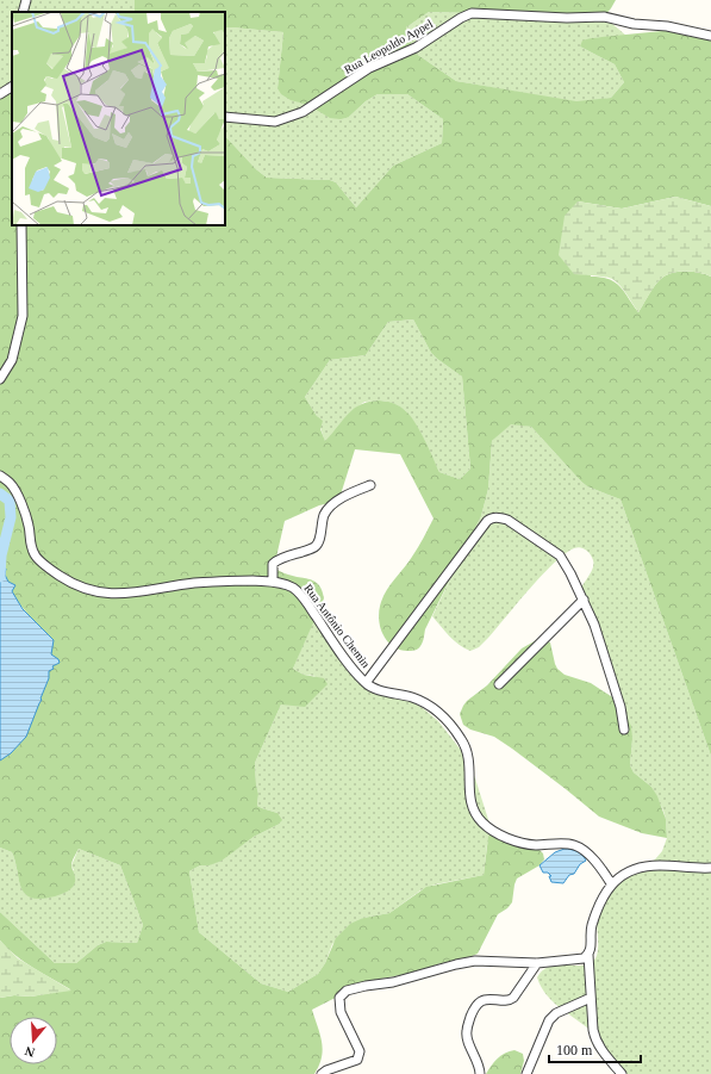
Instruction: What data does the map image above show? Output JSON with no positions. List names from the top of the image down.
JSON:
{
  "streets": {
    "street": ["Rua Leopoldo Appel", "Rua Antônio Chemin"]
  },
  "scale_bar": "100 m",
  "north": "bottom"
}
